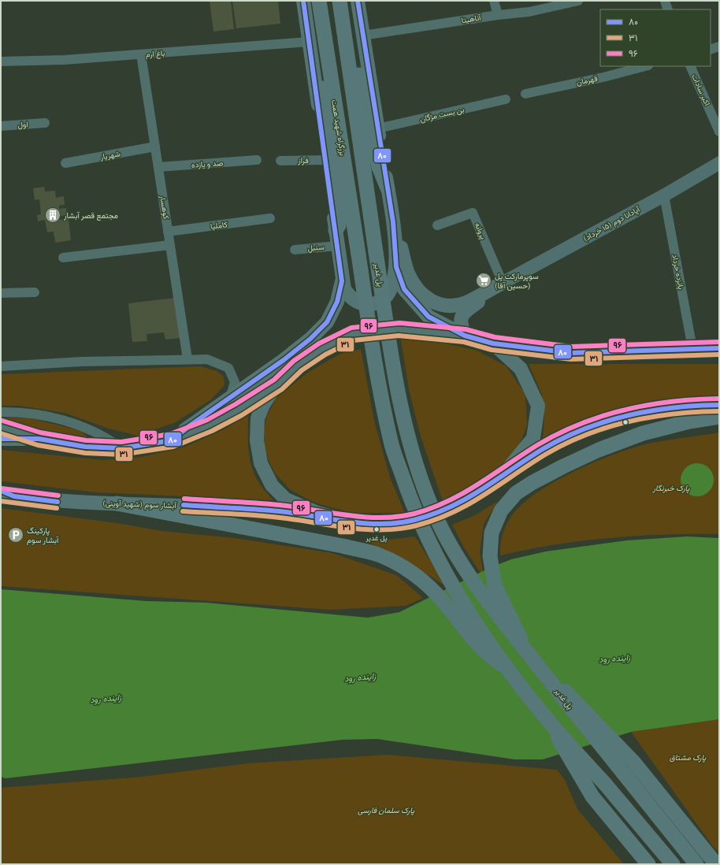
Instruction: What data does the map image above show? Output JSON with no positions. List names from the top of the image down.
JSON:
{
  "streets": {
    "highway": ["بزرگراه شهید همت", "پل غدیر"],
    "main road": ["آپادانا دوم (۱۵ خرداد)", "آبشار سوم (شهید آوینی)"],
    "street": [
      "آناهیتا",
      "باغ ارم",
      "قهرمان",
      "اکبر سادات",
      "بن بست مژگان",
      "اول",
      "شهریار",
      "فراز",
      "صد و یازده",
      "کوهسار",
      "کاملیا",
      "پروانه",
      "سنبل",
      "پانزده خرداد"
    ]
  },
  "crossings": [
    ["باغ ارم", "کوهسار"],
    ["شهریار", "کوهسار"],
    ["صد و یازده", "کوهسار"],
    ["کوهسار", "کاملیا"],
    ["آپادانا دوم (۱۵ خرداد)", "پروانه"],
    ["آپادانا دوم (۱۵ خرداد)", "پانزده خرداد"]
  ],
  "water": ["زاینده رود"],
  "parks": ["پارک خبرنگار", "پارک مشتاق", "پارک سلمان فارسی"],
  "places": {
    "building": ["مجتمع قصر آبشار"],
    "supermarket": ["سوپرمارکت پل (حسین آقا)"],
    "other": ["پل غدیر"],
    "parking": ["پارکینگ آبشار سوم"]
  },
  "lines": ["transit line ۸۰", "transit line ۹۶", "transit line ۳۱"],
  "legend": ["۸۰", "۳۱", "۹۶"]
}
